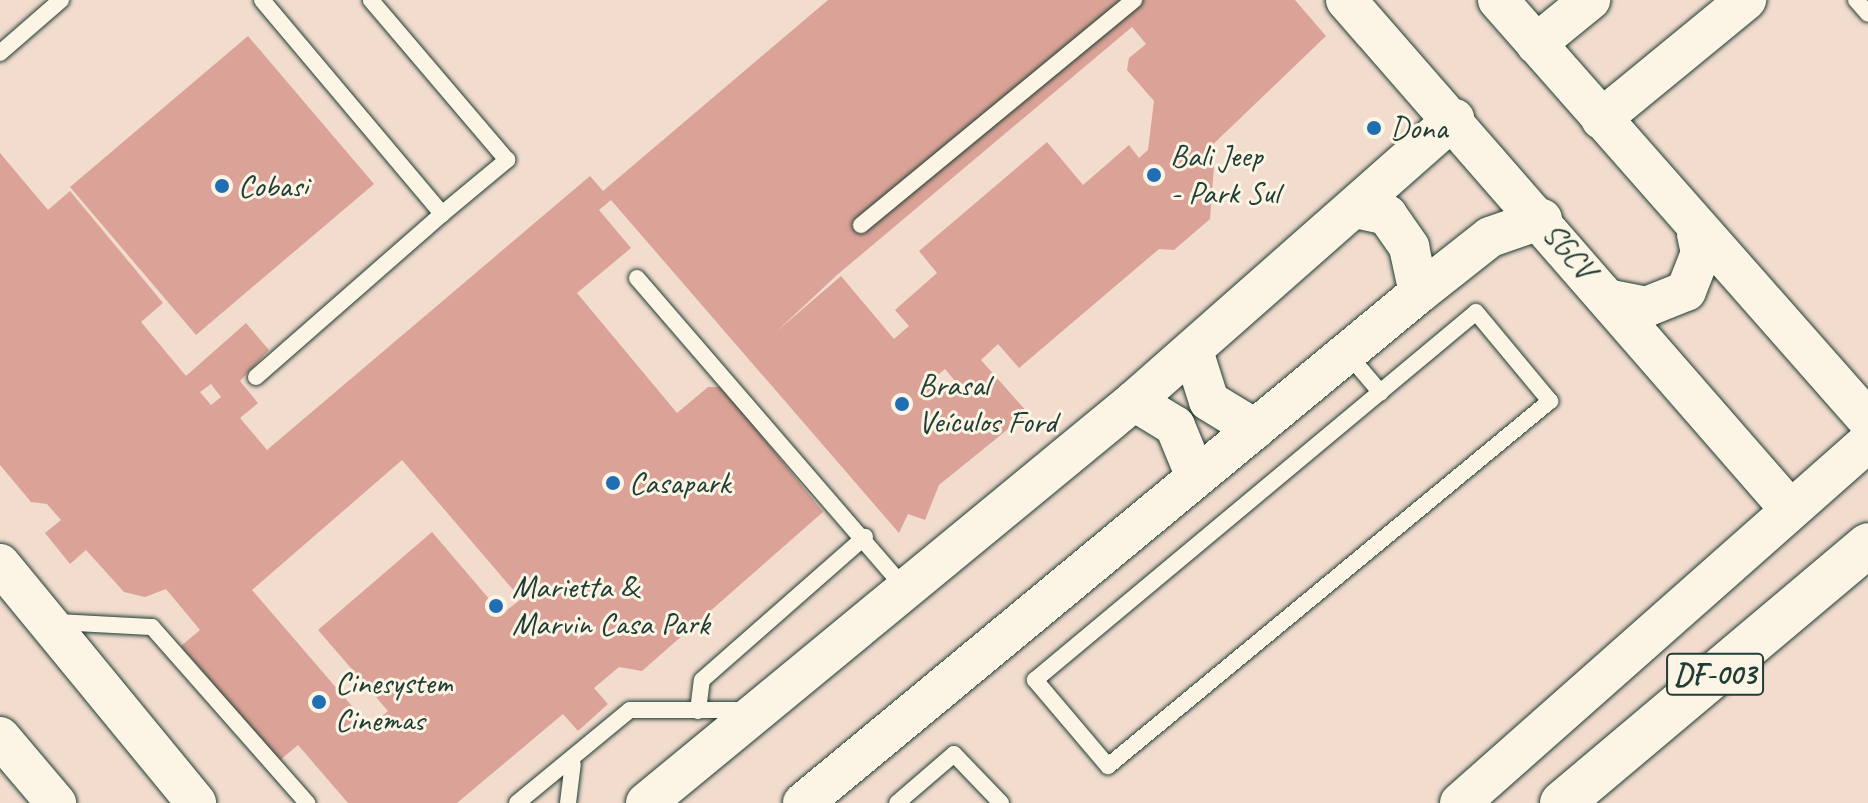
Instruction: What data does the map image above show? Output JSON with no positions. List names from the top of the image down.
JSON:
{
  "streets": {
    "highway": ["DF-003"],
    "street": ["SGCV"]
  },
  "places": [
    "Dona",
    "Bali Jeep - Park Sul",
    "Cobasi",
    "Brasal Veículos Ford",
    "Casapark",
    "Marietta & Marvin Casa Park",
    "Cinesystem Cinemas"
  ]
}
